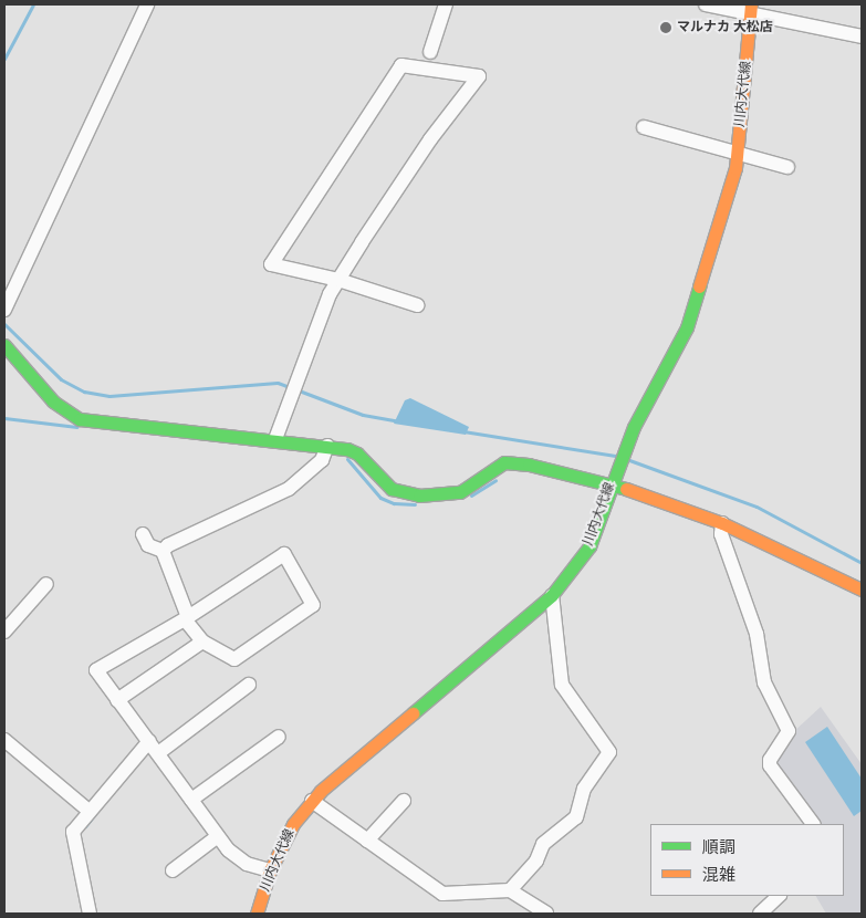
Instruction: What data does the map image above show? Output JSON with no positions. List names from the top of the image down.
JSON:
{
  "streets": {
    "main road": ["川内大代線"]
  },
  "places": ["マルナカ 大松店"],
  "legend": ["順調", "混雑"]
}
